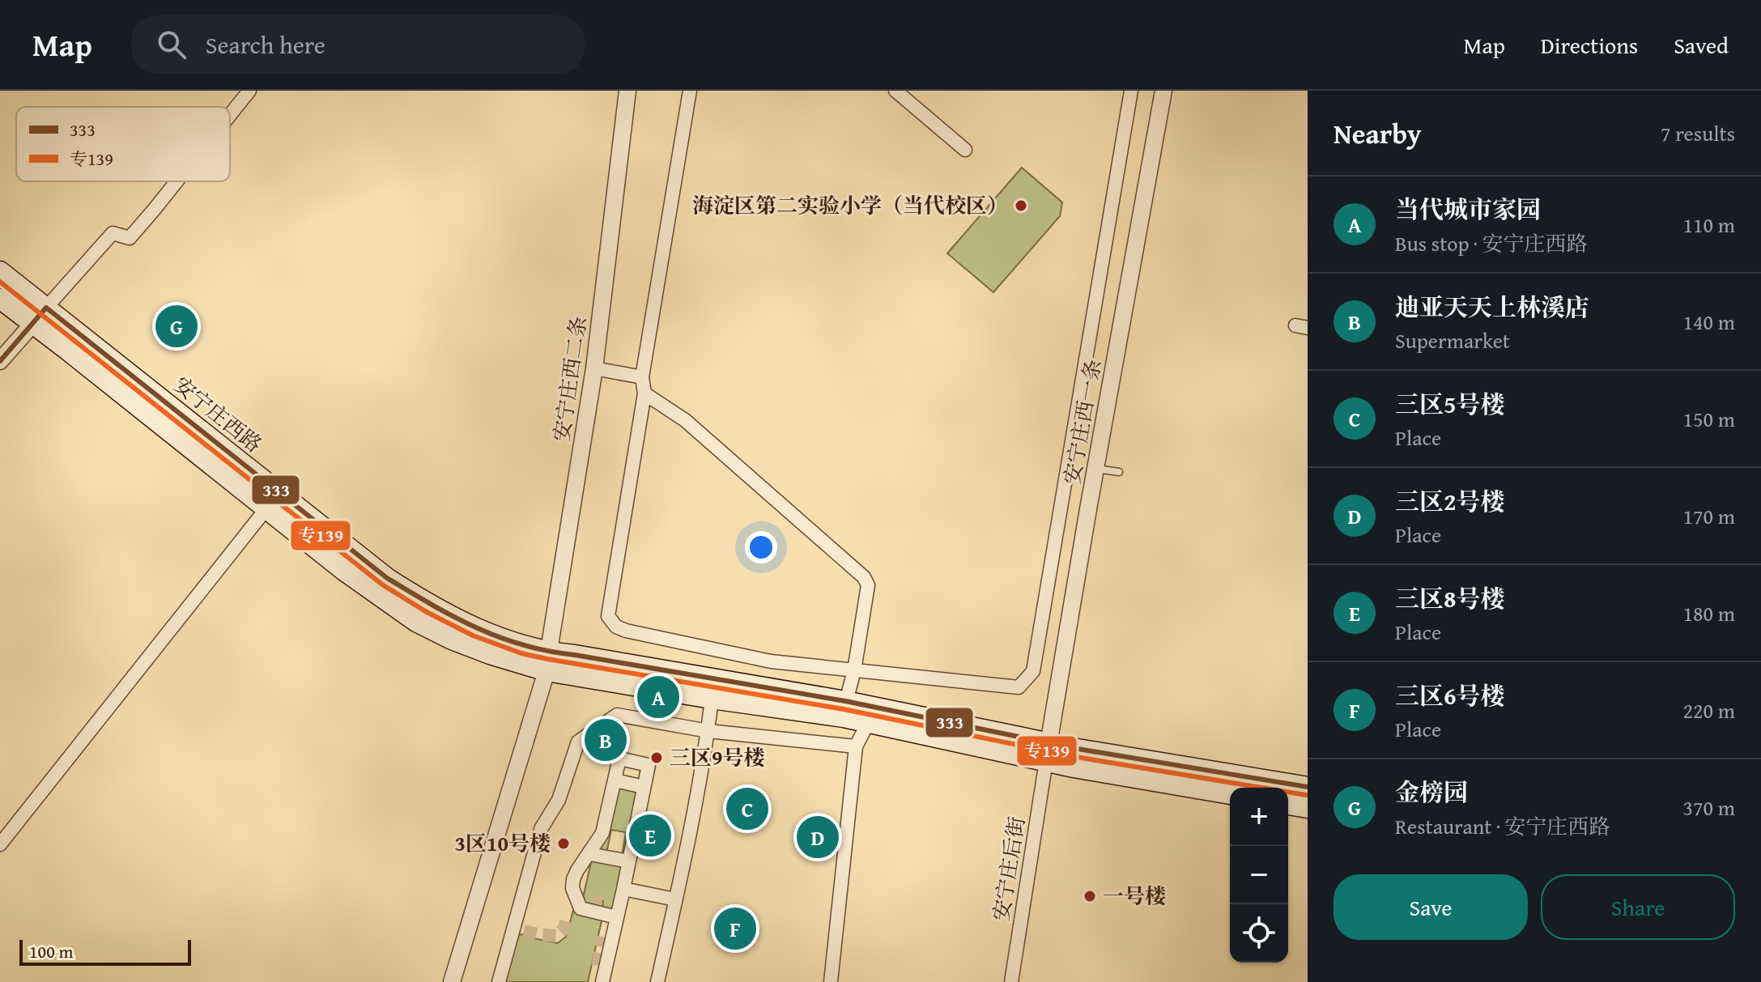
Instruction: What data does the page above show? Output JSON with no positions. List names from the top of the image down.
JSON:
{
  "streets": {
    "main road": ["安宁庄西路"],
    "street": ["安宁庄西二条", "安宁庄西一条", "安宁庄后街"]
  },
  "crossings": [
    ["安宁庄西二条", "安宁庄西路"],
    ["安宁庄西路", "安宁庄西一条"],
    ["安宁庄西路", "安宁庄后街"],
    ["安宁庄西一条", "安宁庄后街"]
  ],
  "places": [
    "海淀区第二实验小学（当代校区）",
    "三区9号楼",
    "3区10号楼",
    "一号楼"
  ],
  "lines": ["transit line 专139", "transit line 333"],
  "legend": ["333", "专139"],
  "scale_bar": "100 m",
  "page": {
    "header": "Map",
    "search": "Search here",
    "nav": ["Map", "Directions", "Saved"],
    "heading": ["Nearby", "7 results"],
    "list": [
      {
        "mark": "A",
        "name": "当代城市家园",
        "note": "Bus stop · 安宁庄西路",
        "value": "110 m"
      },
      {
        "mark": "B",
        "name": "迪亚天天上林溪店",
        "note": "Supermarket",
        "value": "140 m"
      },
      {
        "mark": "C",
        "name": "三区5号楼",
        "note": "Place",
        "value": "150 m"
      },
      {
        "mark": "D",
        "name": "三区2号楼",
        "note": "Place",
        "value": "170 m"
      },
      {
        "mark": "E",
        "name": "三区8号楼",
        "note": "Place",
        "value": "180 m"
      },
      {
        "mark": "F",
        "name": "三区6号楼",
        "note": "Place",
        "value": "220 m"
      },
      {
        "mark": "G",
        "name": "金榜园",
        "note": "Restaurant · 安宁庄西路",
        "value": "370 m"
      }
    ],
    "pins": [
      "G",
      "A",
      "B",
      "C",
      "E",
      "D",
      "F"
    ],
    "map_buttons": ["+", "−"],
    "buttons": ["Save", "Share"],
    "scale": "100 m"
  }
}
